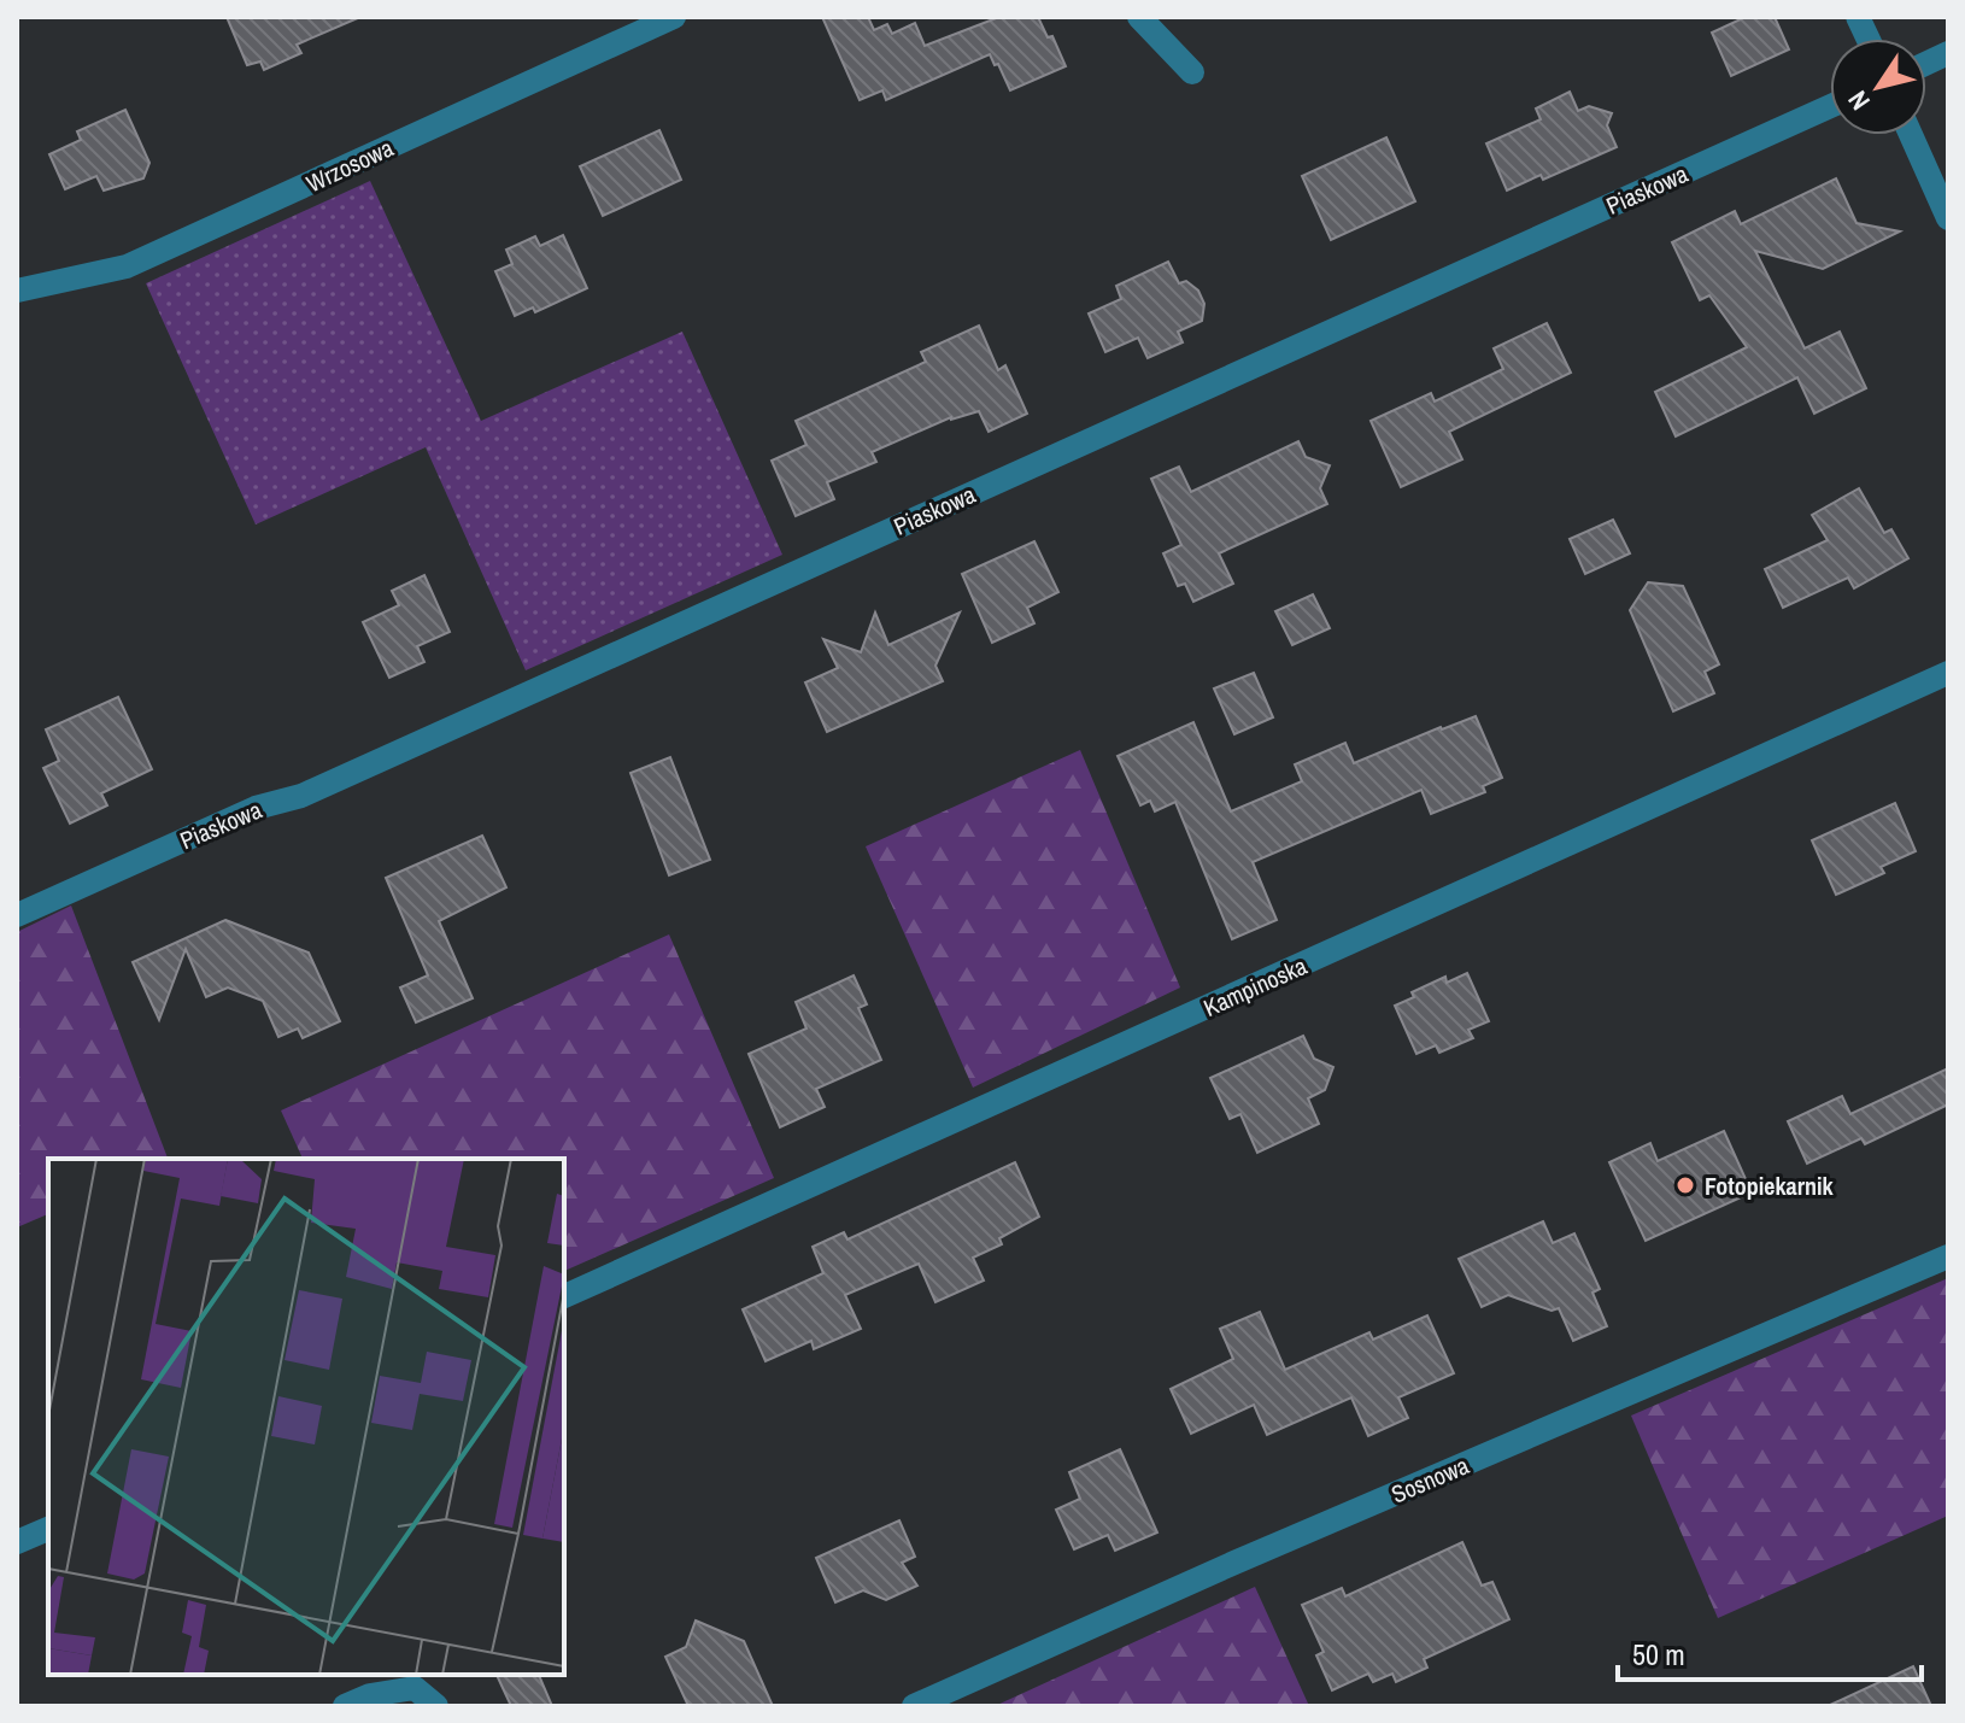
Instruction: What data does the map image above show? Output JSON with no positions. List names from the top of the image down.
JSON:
{
  "streets": {
    "street": [
      "Wrzosowa",
      "Piaskowa",
      "Kampinoska",
      "Sosnowa"
    ]
  },
  "places": ["Fotopiekarnik"],
  "scale_bar": "50 m",
  "north": "bottom left"
}
